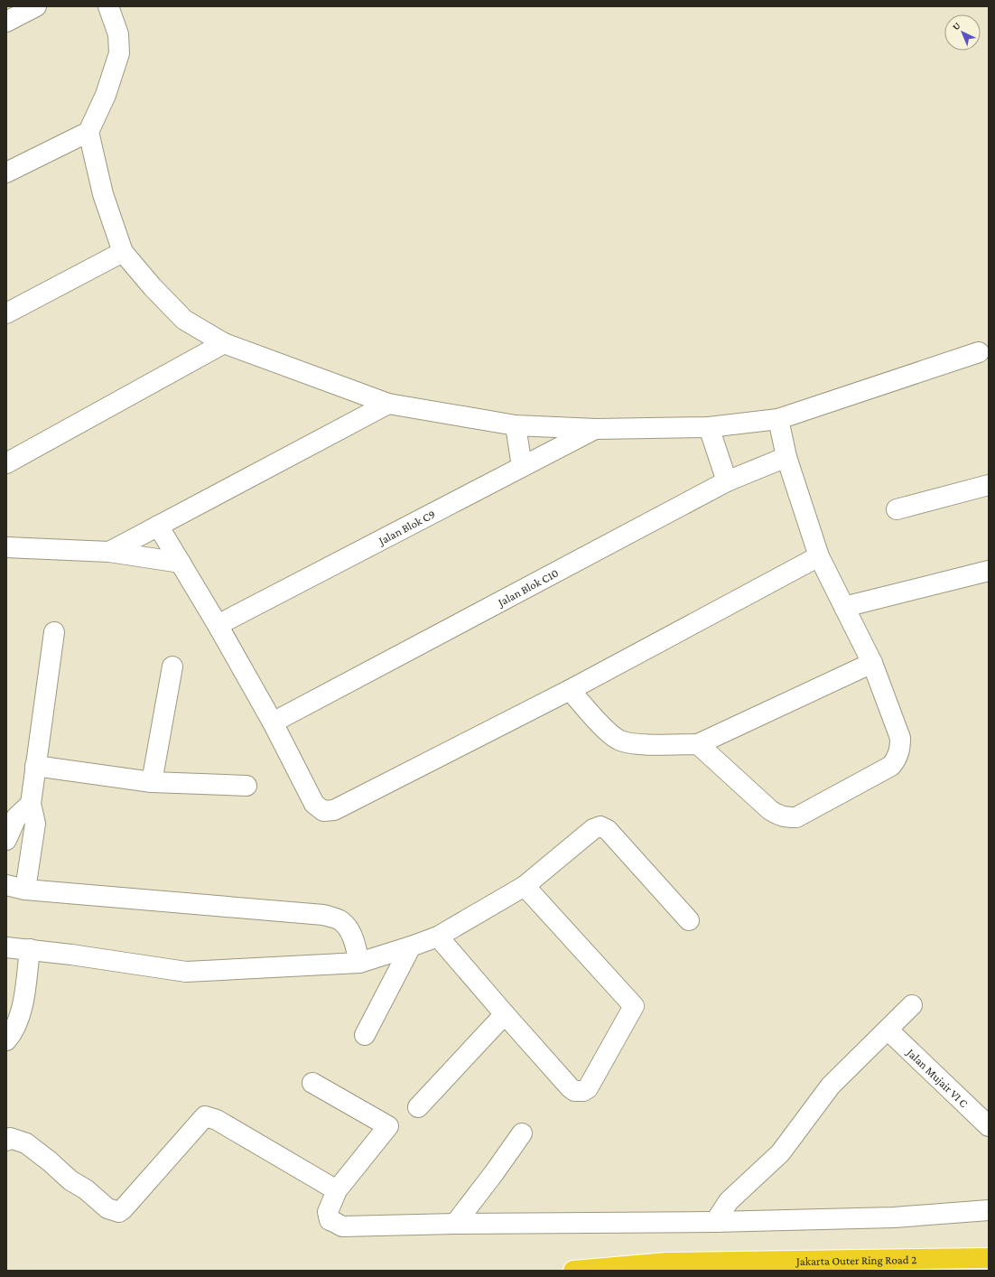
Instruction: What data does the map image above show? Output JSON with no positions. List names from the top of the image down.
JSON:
{
  "streets": {
    "highway": ["Jakarta Outer Ring Road 2"],
    "street": ["Jalan Blok C9", "Jalan Blok C10", "Jalan Mujair VI C"]
  },
  "north": "top left"
}
